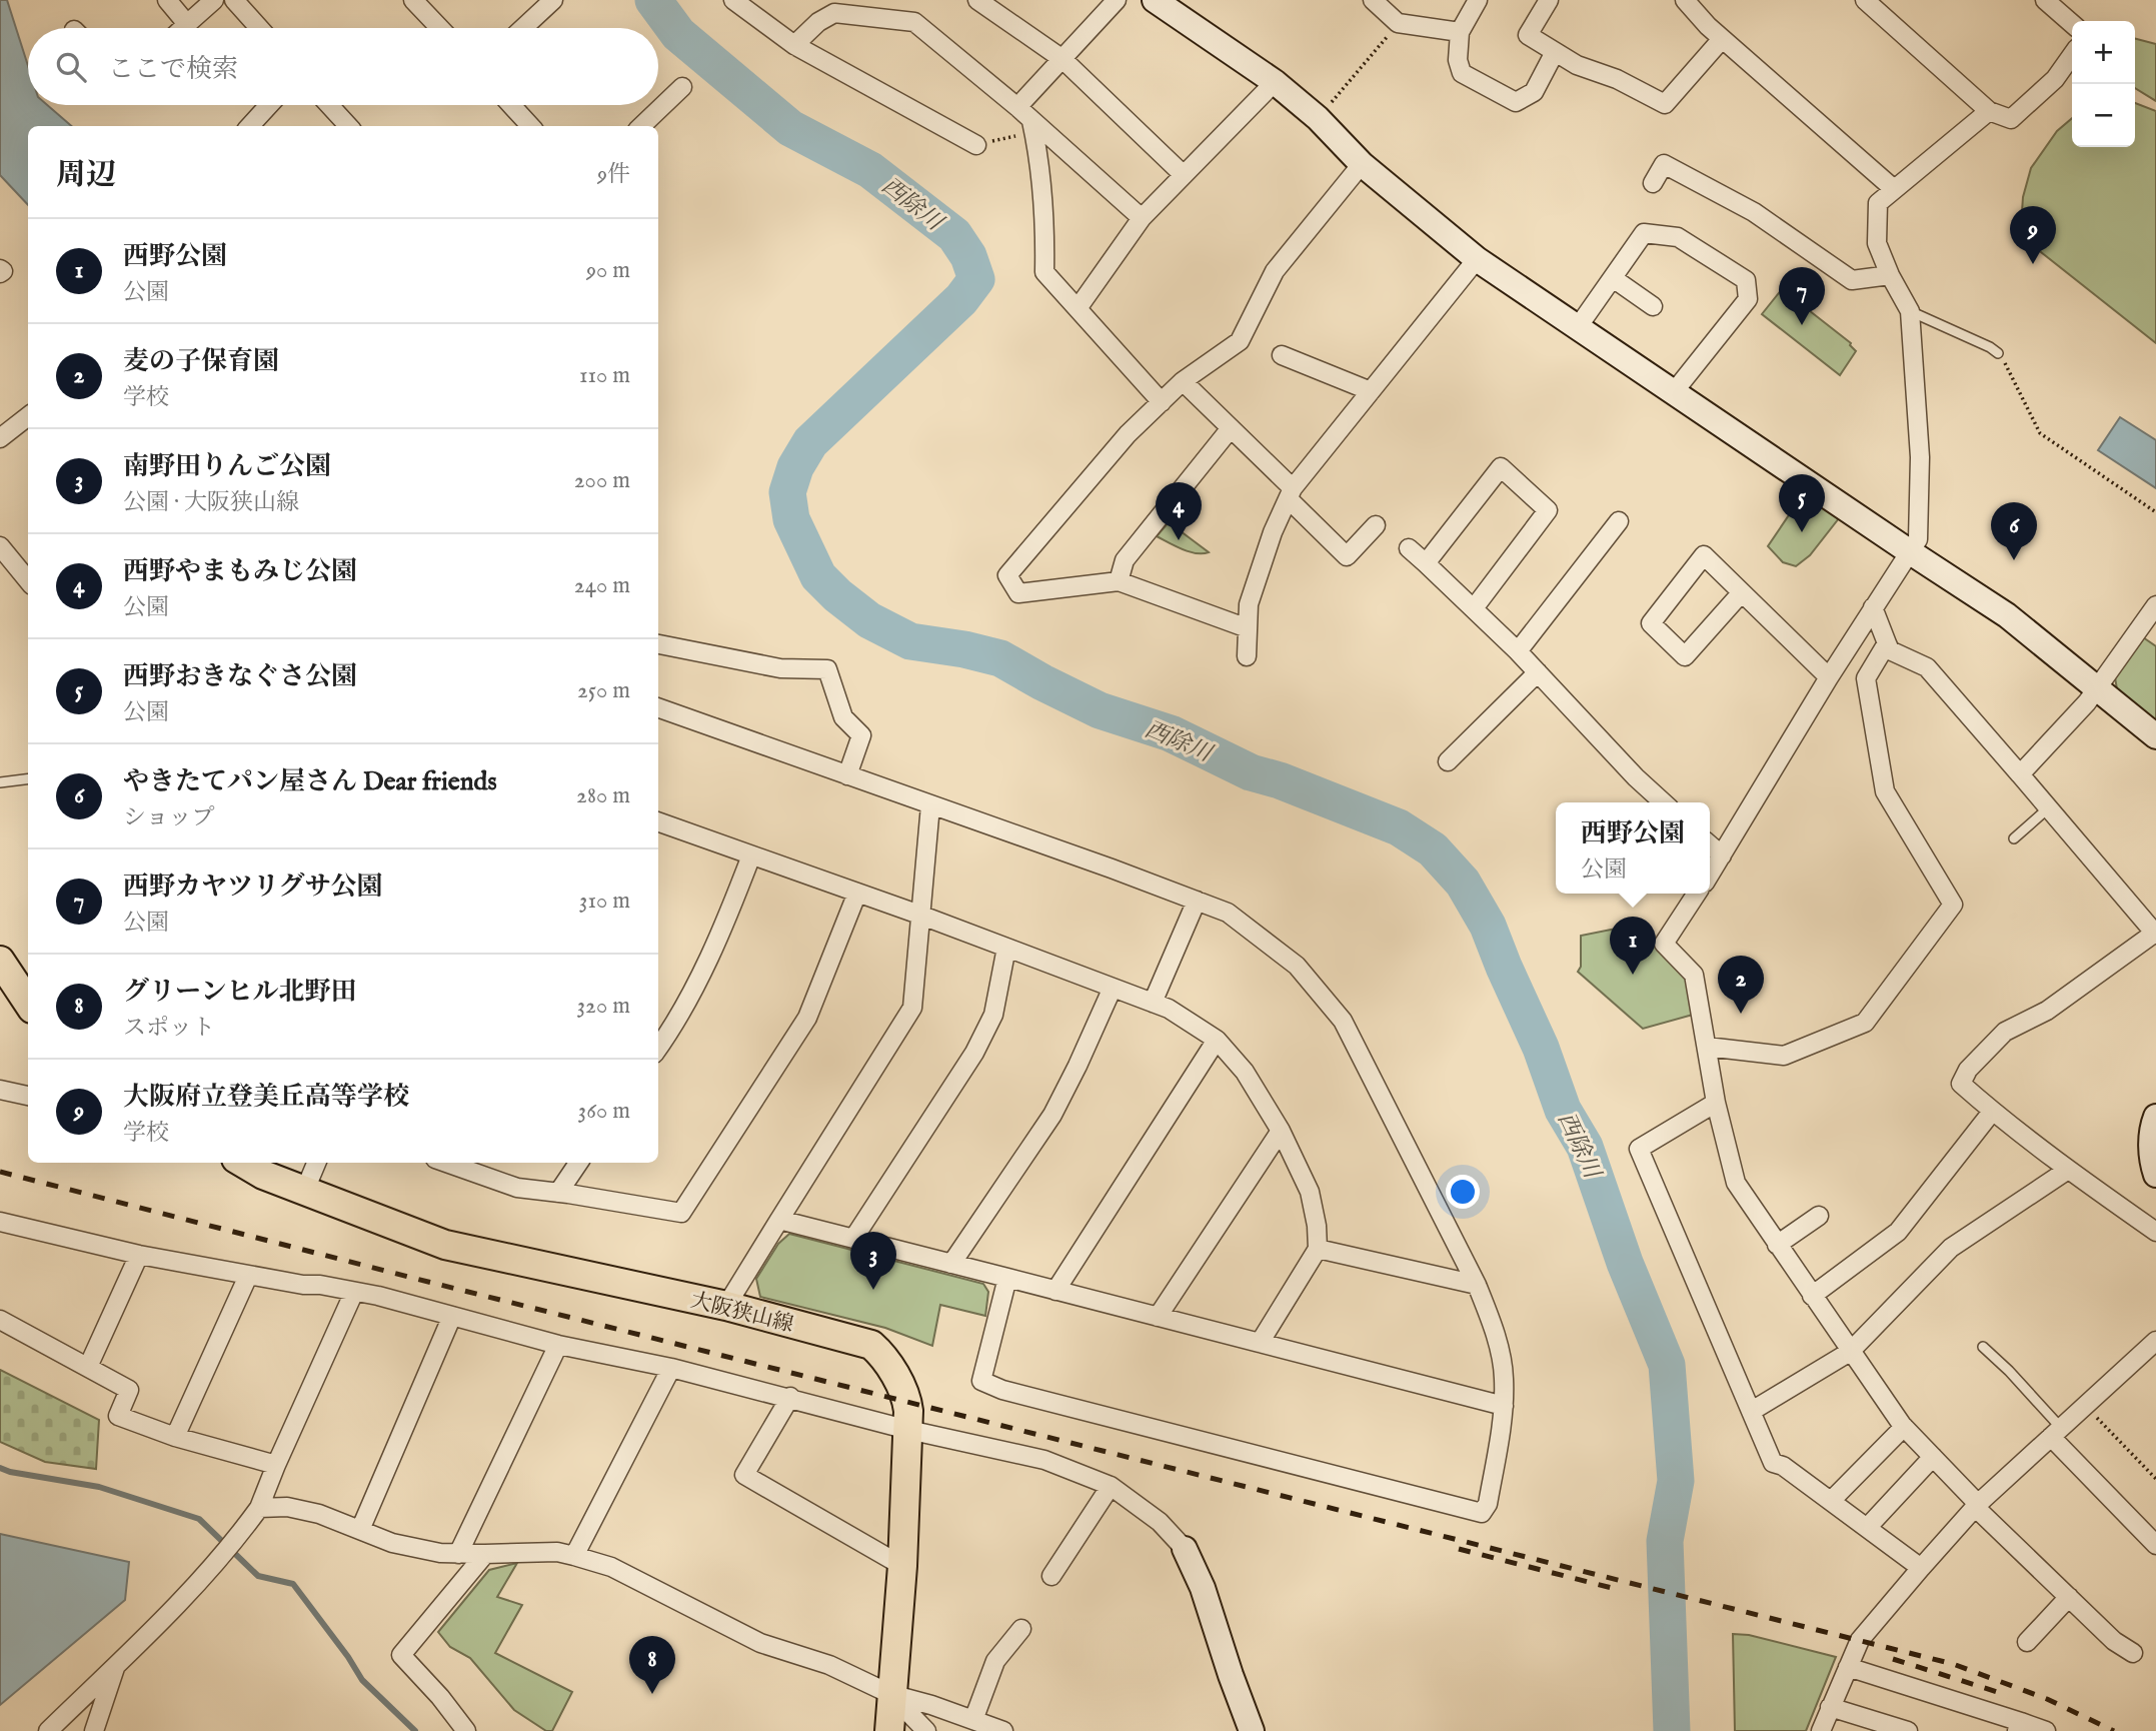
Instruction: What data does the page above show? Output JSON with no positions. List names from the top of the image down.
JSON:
{
  "streets": {
    "main road": ["大阪狭山線"]
  },
  "water": ["西除川"],
  "page": {
    "map_buttons": ["+", "−"],
    "search": "ここで検索",
    "heading": ["周辺", "9件"],
    "pins": [
      "9",
      "7",
      "5",
      "4",
      "6",
      "1",
      "2",
      "3",
      "8"
    ],
    "list": [
      {
        "mark": "1",
        "name": "西野公園",
        "note": "公園",
        "value": "90 m"
      },
      {
        "mark": "2",
        "name": "麦の子保育園",
        "note": "学校",
        "value": "110 m"
      },
      {
        "mark": "3",
        "name": "南野田りんご公園",
        "note": "公園 · 大阪狭山線",
        "value": "200 m"
      },
      {
        "mark": "4",
        "name": "西野やまもみじ公園",
        "note": "公園",
        "value": "240 m"
      },
      {
        "mark": "5",
        "name": "西野おきなぐさ公園",
        "note": "公園",
        "value": "250 m"
      },
      {
        "mark": "6",
        "name": "やきたてパン屋さん Dear friends",
        "note": "ショップ",
        "value": "280 m"
      },
      {
        "mark": "7",
        "name": "西野カヤツリグサ公園",
        "note": "公園",
        "value": "310 m"
      },
      {
        "mark": "8",
        "name": "グリーンヒル北野田",
        "note": "スポット",
        "value": "320 m"
      },
      {
        "mark": "9",
        "name": "大阪府立登美丘高等学校",
        "note": "学校",
        "value": "360 m"
      }
    ],
    "popup": ["西野公園", "公園"]
  }
}
